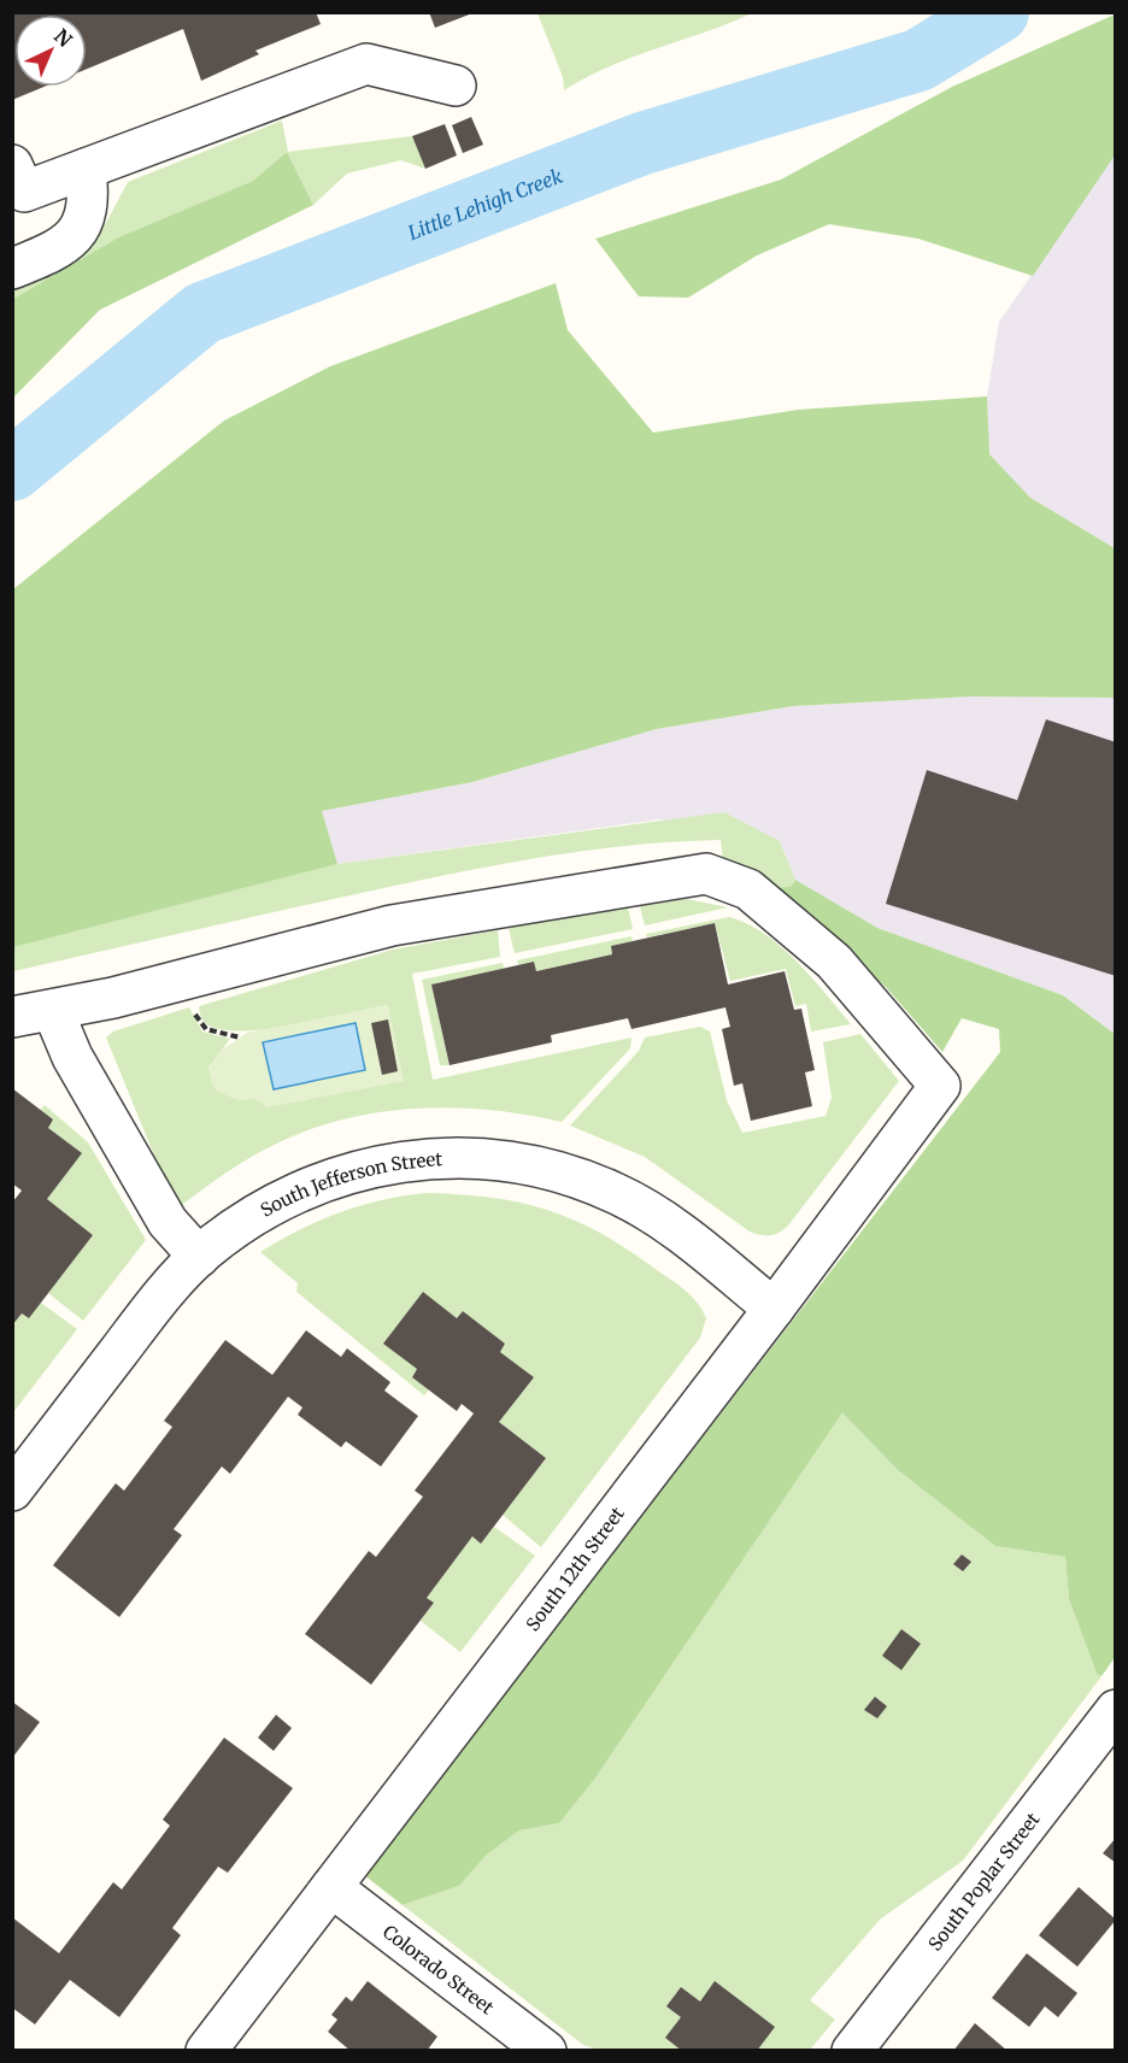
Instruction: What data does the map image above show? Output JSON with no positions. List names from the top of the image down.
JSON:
{
  "streets": {
    "street": [
      "South Jefferson Street",
      "South 12th Street",
      "South Poplar Street",
      "Colorado Street"
    ]
  },
  "crossings": [
    ["South Jefferson Street", "South 12th Street"],
    ["South 12th Street", "Colorado Street"]
  ],
  "water": ["Little Lehigh Creek"],
  "north": "top right"
}
